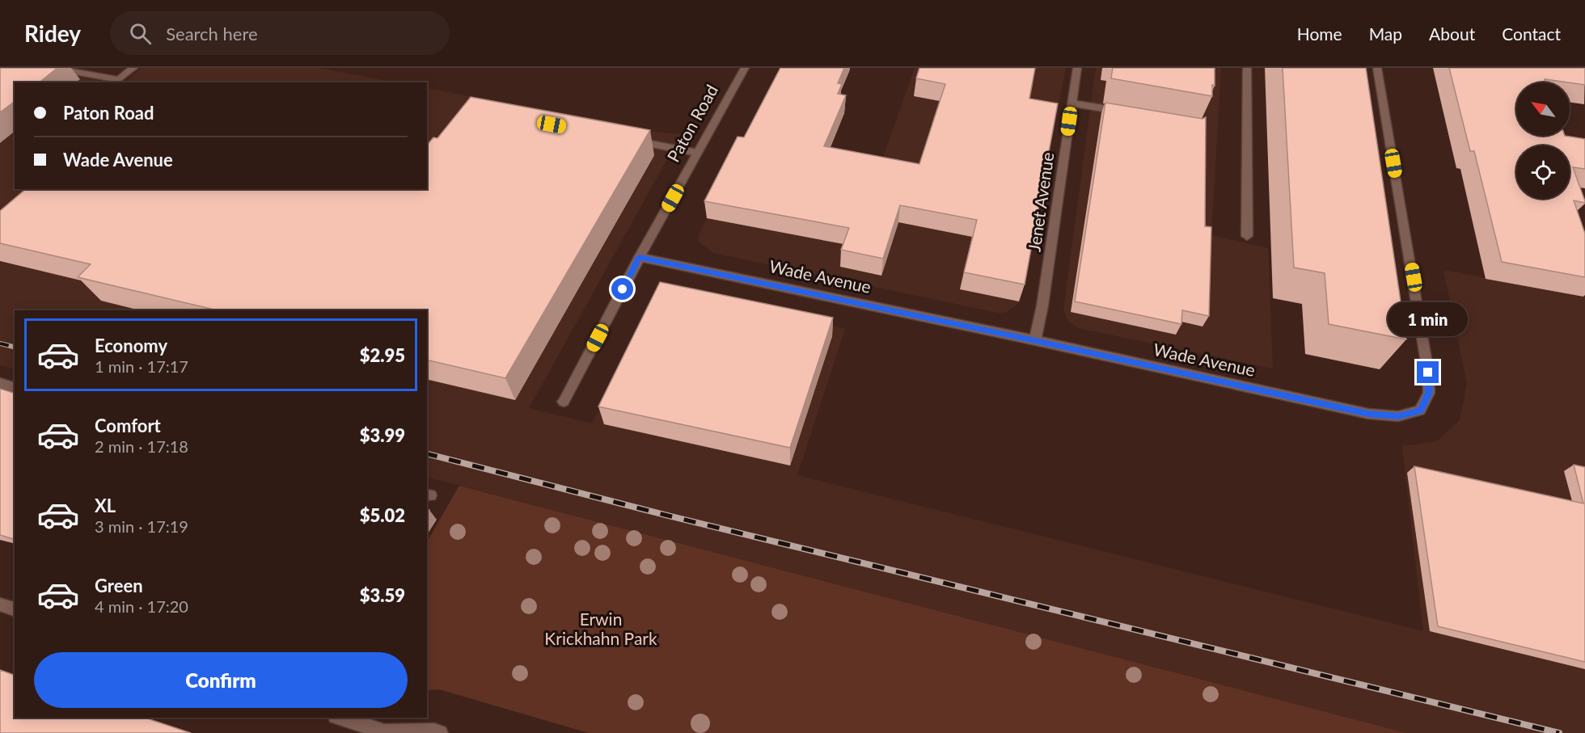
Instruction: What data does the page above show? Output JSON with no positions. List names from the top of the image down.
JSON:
{
  "streets": {
    "street": ["Paton Road", "Jenet Avenue", "Wade Avenue"]
  },
  "crossings": [
    ["Paton Road", "Wade Avenue"],
    ["Jenet Avenue", "Wade Avenue"]
  ],
  "parks": ["Erwin Krickhahn Park"],
  "north": "top left",
  "page": {
    "header": "Ridey",
    "search": "Search here",
    "nav": [
      "Home",
      "Map",
      "About",
      "Contact"
    ],
    "banner": ["Paton Road", "Wade Avenue"],
    "bubble": "1 min",
    "list": [
      {
        "name": "Economy",
        "note": "1 min · 17:17",
        "value": "$2.95"
      },
      {
        "name": "Comfort",
        "note": "2 min · 17:18",
        "value": "$3.99"
      },
      {
        "name": "XL",
        "note": "3 min · 17:19",
        "value": "$5.02"
      },
      {
        "name": "Green",
        "note": "4 min · 17:20",
        "value": "$3.59"
      }
    ],
    "buttons": "Confirm"
  }
}
